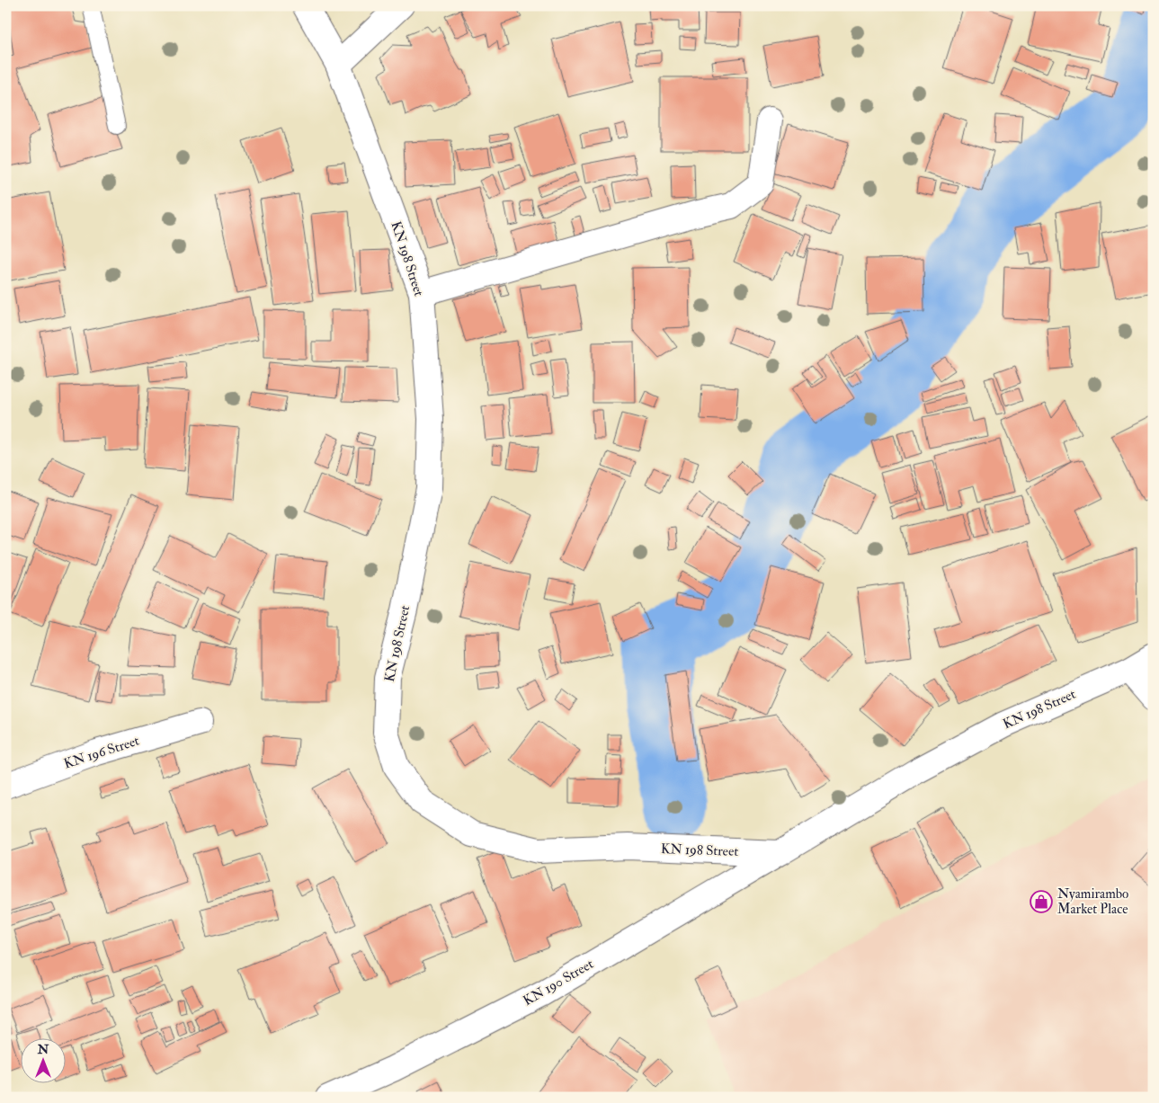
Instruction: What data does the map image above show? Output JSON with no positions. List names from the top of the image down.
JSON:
{
  "streets": {
    "street": ["KN 198 Street", "KN 196 Street", "KN 190 Street"]
  },
  "crossings": [
    ["KN 198 Street", "KN 190 Street"]
  ],
  "places": {
    "shop": ["Nyamirambo Market Place"]
  },
  "north": "top"
}
